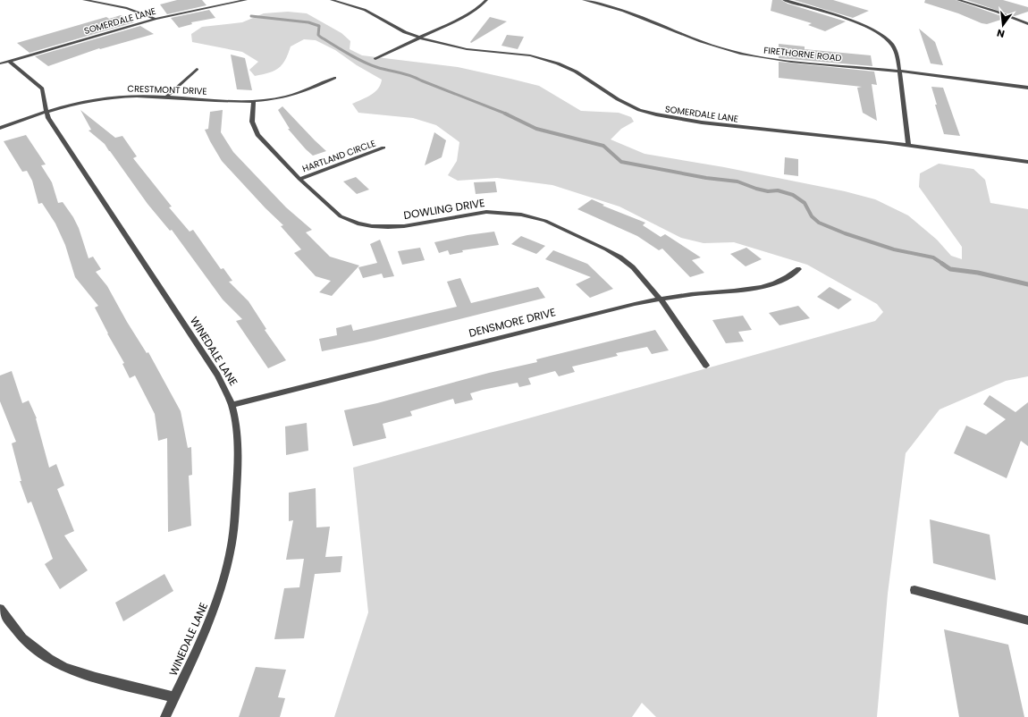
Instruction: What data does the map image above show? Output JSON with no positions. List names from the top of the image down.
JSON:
{
  "streets": {
    "street": [
      "SOMERDALE LANE",
      "FIRETHORNE ROAD",
      "CRESTMONT DRIVE",
      "HARTLAND CIRCLE",
      "DOWLING DRIVE",
      "DENSMORE DRIVE",
      "WINEDALE LANE"
    ]
  },
  "crossings": [
    ["SOMERDALE LANE", "WINEDALE LANE"],
    ["CRESTMONT DRIVE", "DOWLING DRIVE"],
    ["CRESTMONT DRIVE", "WINEDALE LANE"],
    ["HARTLAND CIRCLE", "DOWLING DRIVE"],
    ["DOWLING DRIVE", "DENSMORE DRIVE"],
    ["DENSMORE DRIVE", "WINEDALE LANE"]
  ],
  "north": "bottom"
}
